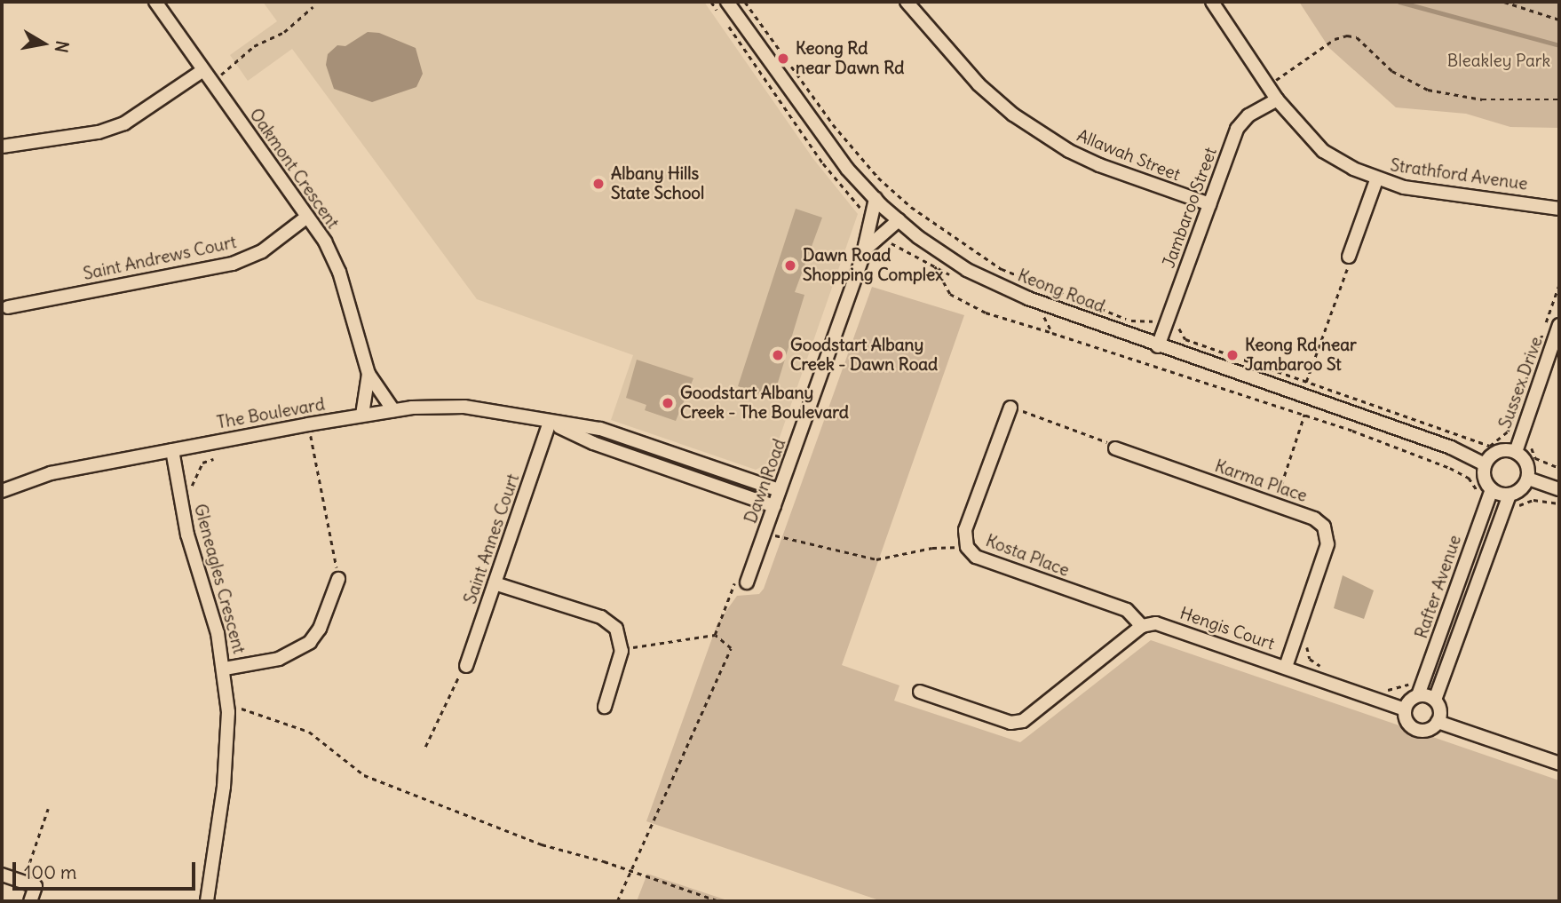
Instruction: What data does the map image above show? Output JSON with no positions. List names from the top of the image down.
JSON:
{
  "streets": {
    "street": [
      "Allawah Street",
      "Oakmont Crescent",
      "Strathford Avenue",
      "Jambaroo Street",
      "Saint Andrews Court",
      "Keong Road",
      "Sussex Drive",
      "The Boulevard",
      "Dawn Road",
      "Karma Place",
      "Saint Annes Court",
      "Kosta Place",
      "Gleneagles Crescent",
      "Rafter Avenue",
      "Hengis Court"
    ]
  },
  "crossings": [
    ["Allawah Street", "Jambaroo Street"],
    ["Oakmont Crescent", "Saint Andrews Court"],
    ["Oakmont Crescent", "The Boulevard"],
    ["Strathford Avenue", "Jambaroo Street"],
    ["Jambaroo Street", "Keong Road"],
    ["Keong Road", "Sussex Drive"],
    ["Keong Road", "Dawn Road"],
    ["Keong Road", "Rafter Avenue"],
    ["Sussex Drive", "Rafter Avenue"],
    ["The Boulevard", "Dawn Road"],
    ["The Boulevard", "Saint Annes Court"],
    ["The Boulevard", "Gleneagles Crescent"],
    ["Karma Place", "Hengis Court"],
    ["Kosta Place", "Hengis Court"],
    ["Rafter Avenue", "Hengis Court"]
  ],
  "parks": ["Bleakley Park"],
  "places": [
    "Keong Rd near Dawn Rd",
    "Albany Hills State School",
    "Dawn Road Shopping Complex",
    "Goodstart Albany Creek - Dawn Road",
    "Keong Rd near Jambaroo St",
    "Goodstart Albany Creek - The Boulevard"
  ],
  "scale_bar": "100 m",
  "north": "right"
}
